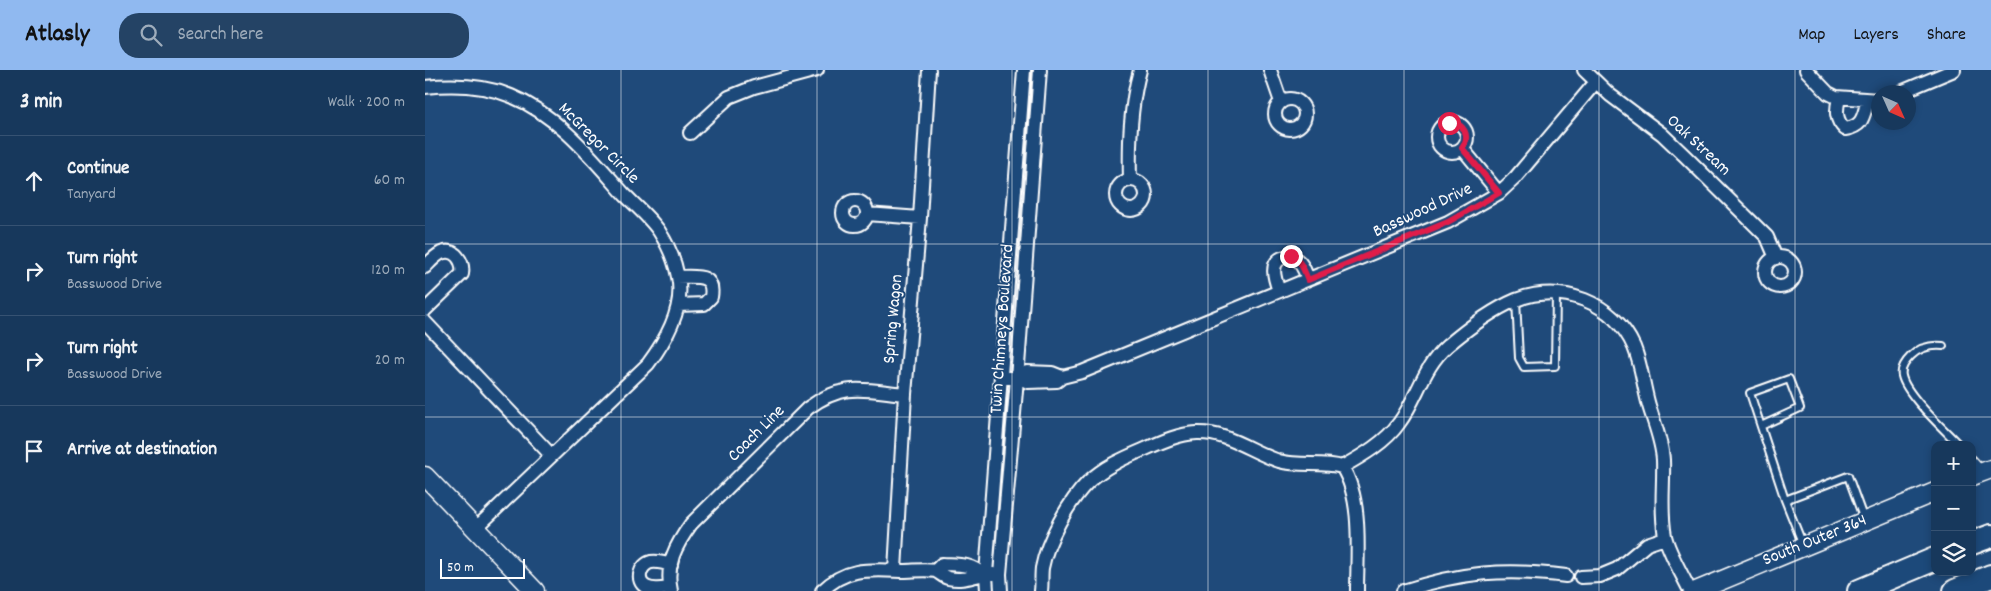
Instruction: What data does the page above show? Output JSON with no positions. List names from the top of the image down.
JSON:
{
  "streets": {
    "street": [
      "McGregor Circle",
      "Oak Stream",
      "Basswood Drive",
      "Spring Wagon",
      "Twin Chimneys Boulevard",
      "Coach Line",
      "South Outer 364"
    ]
  },
  "crossings": [
    ["Oak Stream", "Basswood Drive"],
    ["Basswood Drive", "Twin Chimneys Boulevard"],
    ["Spring Wagon", "Coach Line"]
  ],
  "scale_bar": "50 m",
  "north": "bottom right",
  "page": {
    "header": "Atlasly",
    "search": "Search here",
    "nav": ["Map", "Layers", "Share"],
    "heading": ["3 min", "Walk · 200 m"],
    "list": [
      ["Continue", "Tanyard", "60 m"],
      ["Turn right", "Basswood Drive", "120 m"],
      ["Turn right", "Basswood Drive", "20 m"],
      "Arrive at destination"
    ],
    "map_buttons": ["+", "−"],
    "scale": "50 m"
  }
}
